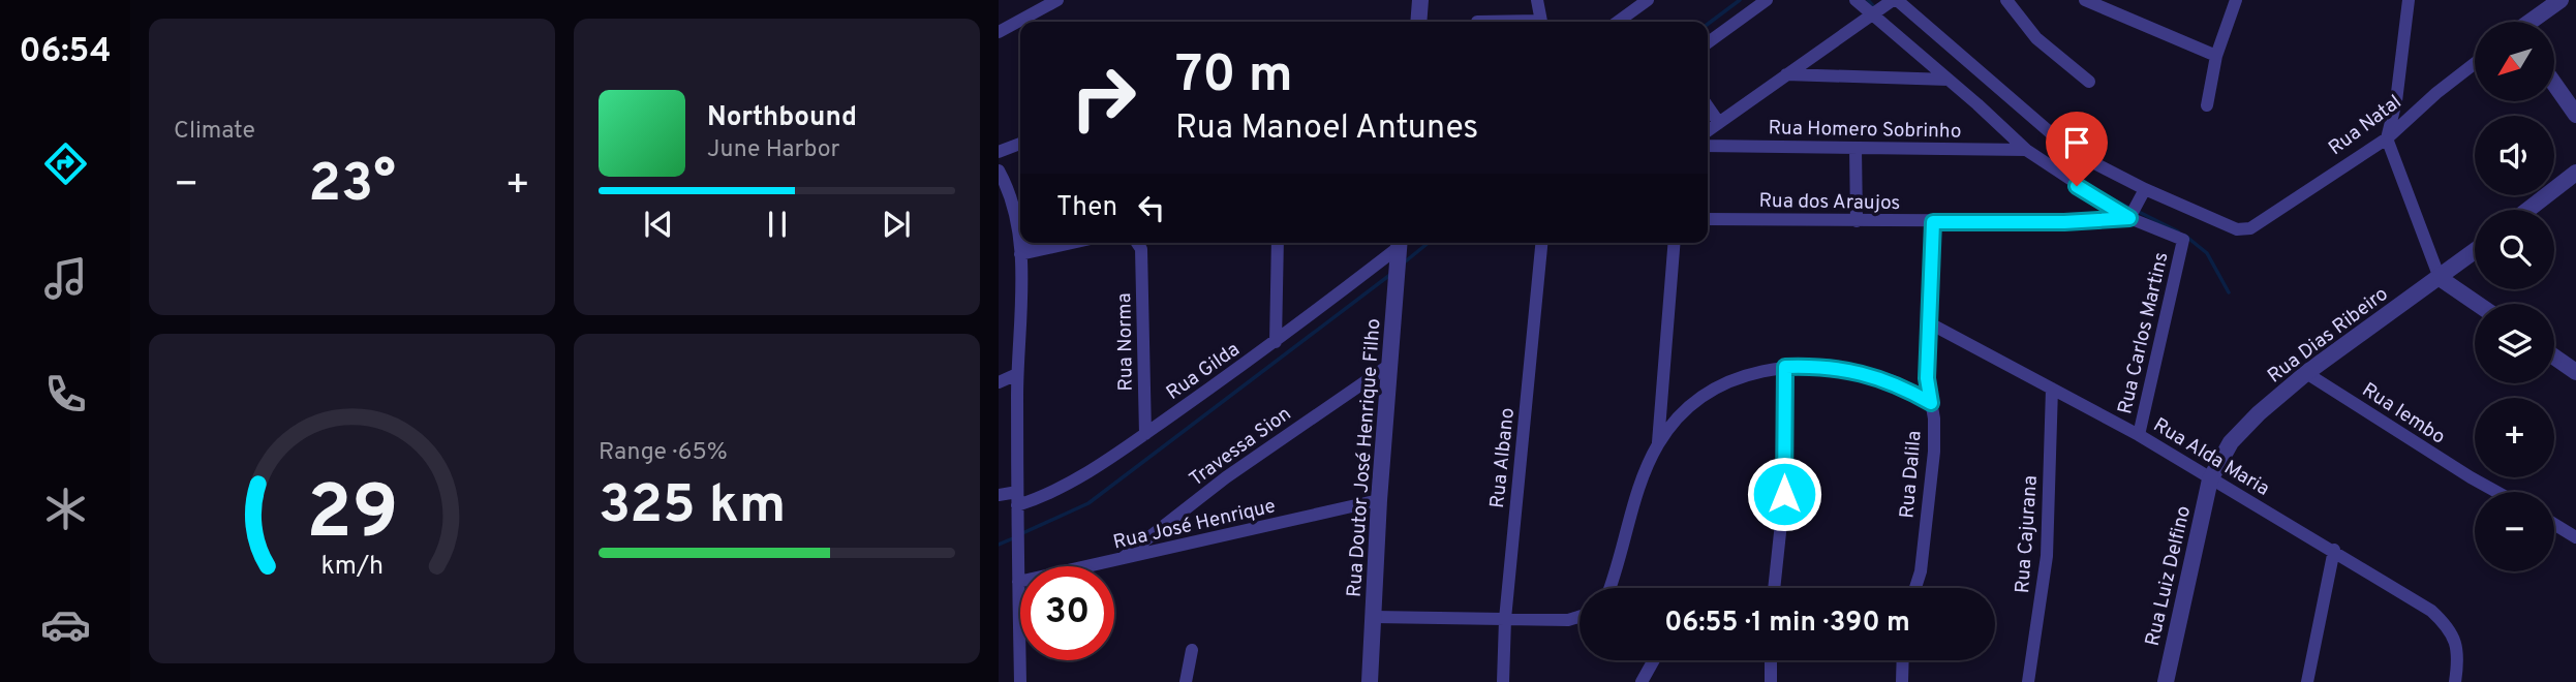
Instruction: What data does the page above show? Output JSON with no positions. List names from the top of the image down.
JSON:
{
  "streets": {
    "street": [
      "Rua Natal",
      "Rua Homero Sobrinho",
      "Rua dos Araujos",
      "Rua Carlos Martins",
      "Rua Dias Ribeiro",
      "Rua Norma",
      "Rua Gilda",
      "Rua Iembo",
      "Travessa Sion",
      "Rua Alda Maria",
      "Rua Doutor José Henrique Filho",
      "Rua Albano",
      "Rua Dalila",
      "Rua José Henrique",
      "Rua Cajurana",
      "Rua Luiz Delfino"
    ]
  },
  "crossings": [
    ["Rua dos Araujos", "Rua Carlos Martins"],
    ["Rua dos Araujos", "Rua Dalila"],
    ["Rua Carlos Martins", "Rua Alda Maria"],
    ["Rua Dias Ribeiro", "Rua Iembo"],
    ["Rua Dias Ribeiro", "Rua Alda Maria"],
    ["Rua Dias Ribeiro", "Rua Luiz Delfino"],
    ["Rua Norma", "Rua Gilda"],
    ["Rua Gilda", "Rua Doutor José Henrique Filho"],
    ["Travessa Sion", "Rua Doutor José Henrique Filho"],
    ["Travessa Sion", "Rua José Henrique"],
    ["Rua Alda Maria", "Rua Dalila"],
    ["Rua Alda Maria", "Rua Cajurana"],
    ["Rua Alda Maria", "Rua Luiz Delfino"],
    ["Rua Doutor José Henrique Filho", "Rua José Henrique"]
  ],
  "north": "bottom left",
  "page": {
    "tabs": "06:54",
    "tile": [
      "Climate",
      ["Range · 65%", "325 km"]
    ],
    "map_buttons": ["+", "−"],
    "turn": ["70 m", "Rua Manoel Antunes"],
    "song": ["Northbound", "June Harbor"],
    "heat": ["−", "23°", "+"],
    "then": "Then",
    "limit": "30",
    "trip": "06:55 · 1 min · 390 m",
    "gauge": ["29", "km/h"]
  }
}
